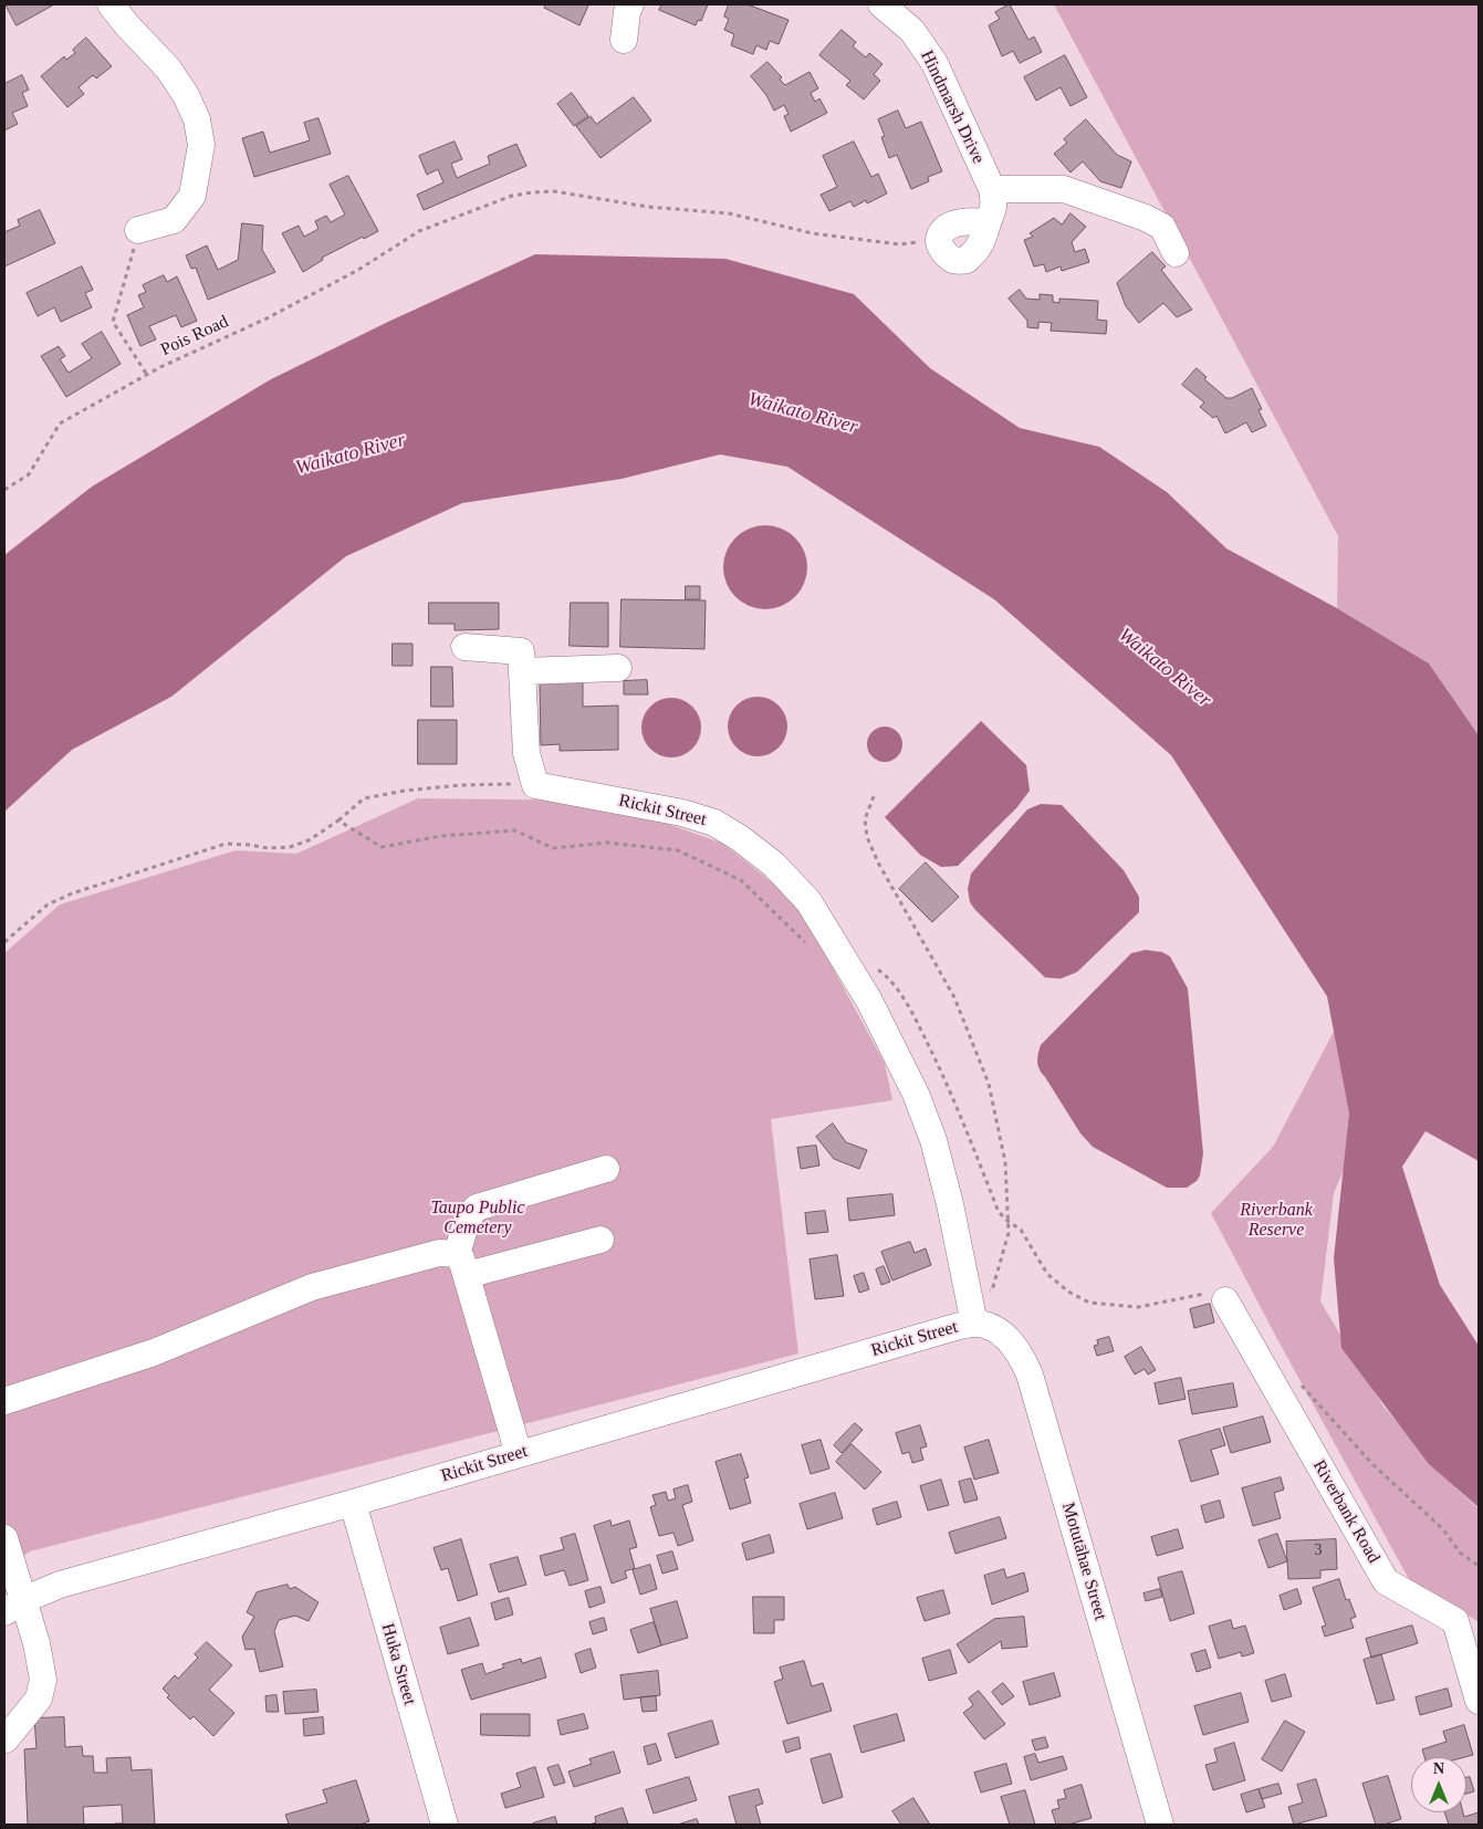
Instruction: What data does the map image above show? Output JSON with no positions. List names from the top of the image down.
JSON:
{
  "streets": {
    "street": [
      "Hindmarsh Drive",
      "Rickit Street",
      "Riverbank Road",
      "Motutāhae Street",
      "Huka Street"
    ],
    "path": ["Pois Road"]
  },
  "crossings": [
    ["Hindmarsh Drive", "Pois Road"],
    ["Rickit Street", "Motutāhae Street"],
    ["Rickit Street", "Huka Street"]
  ],
  "water": ["Waikato River"],
  "parks": ["Taupo Public Cemetery", "Riverbank Reserve"],
  "house_numbers": ["3"],
  "north": "top"
}
